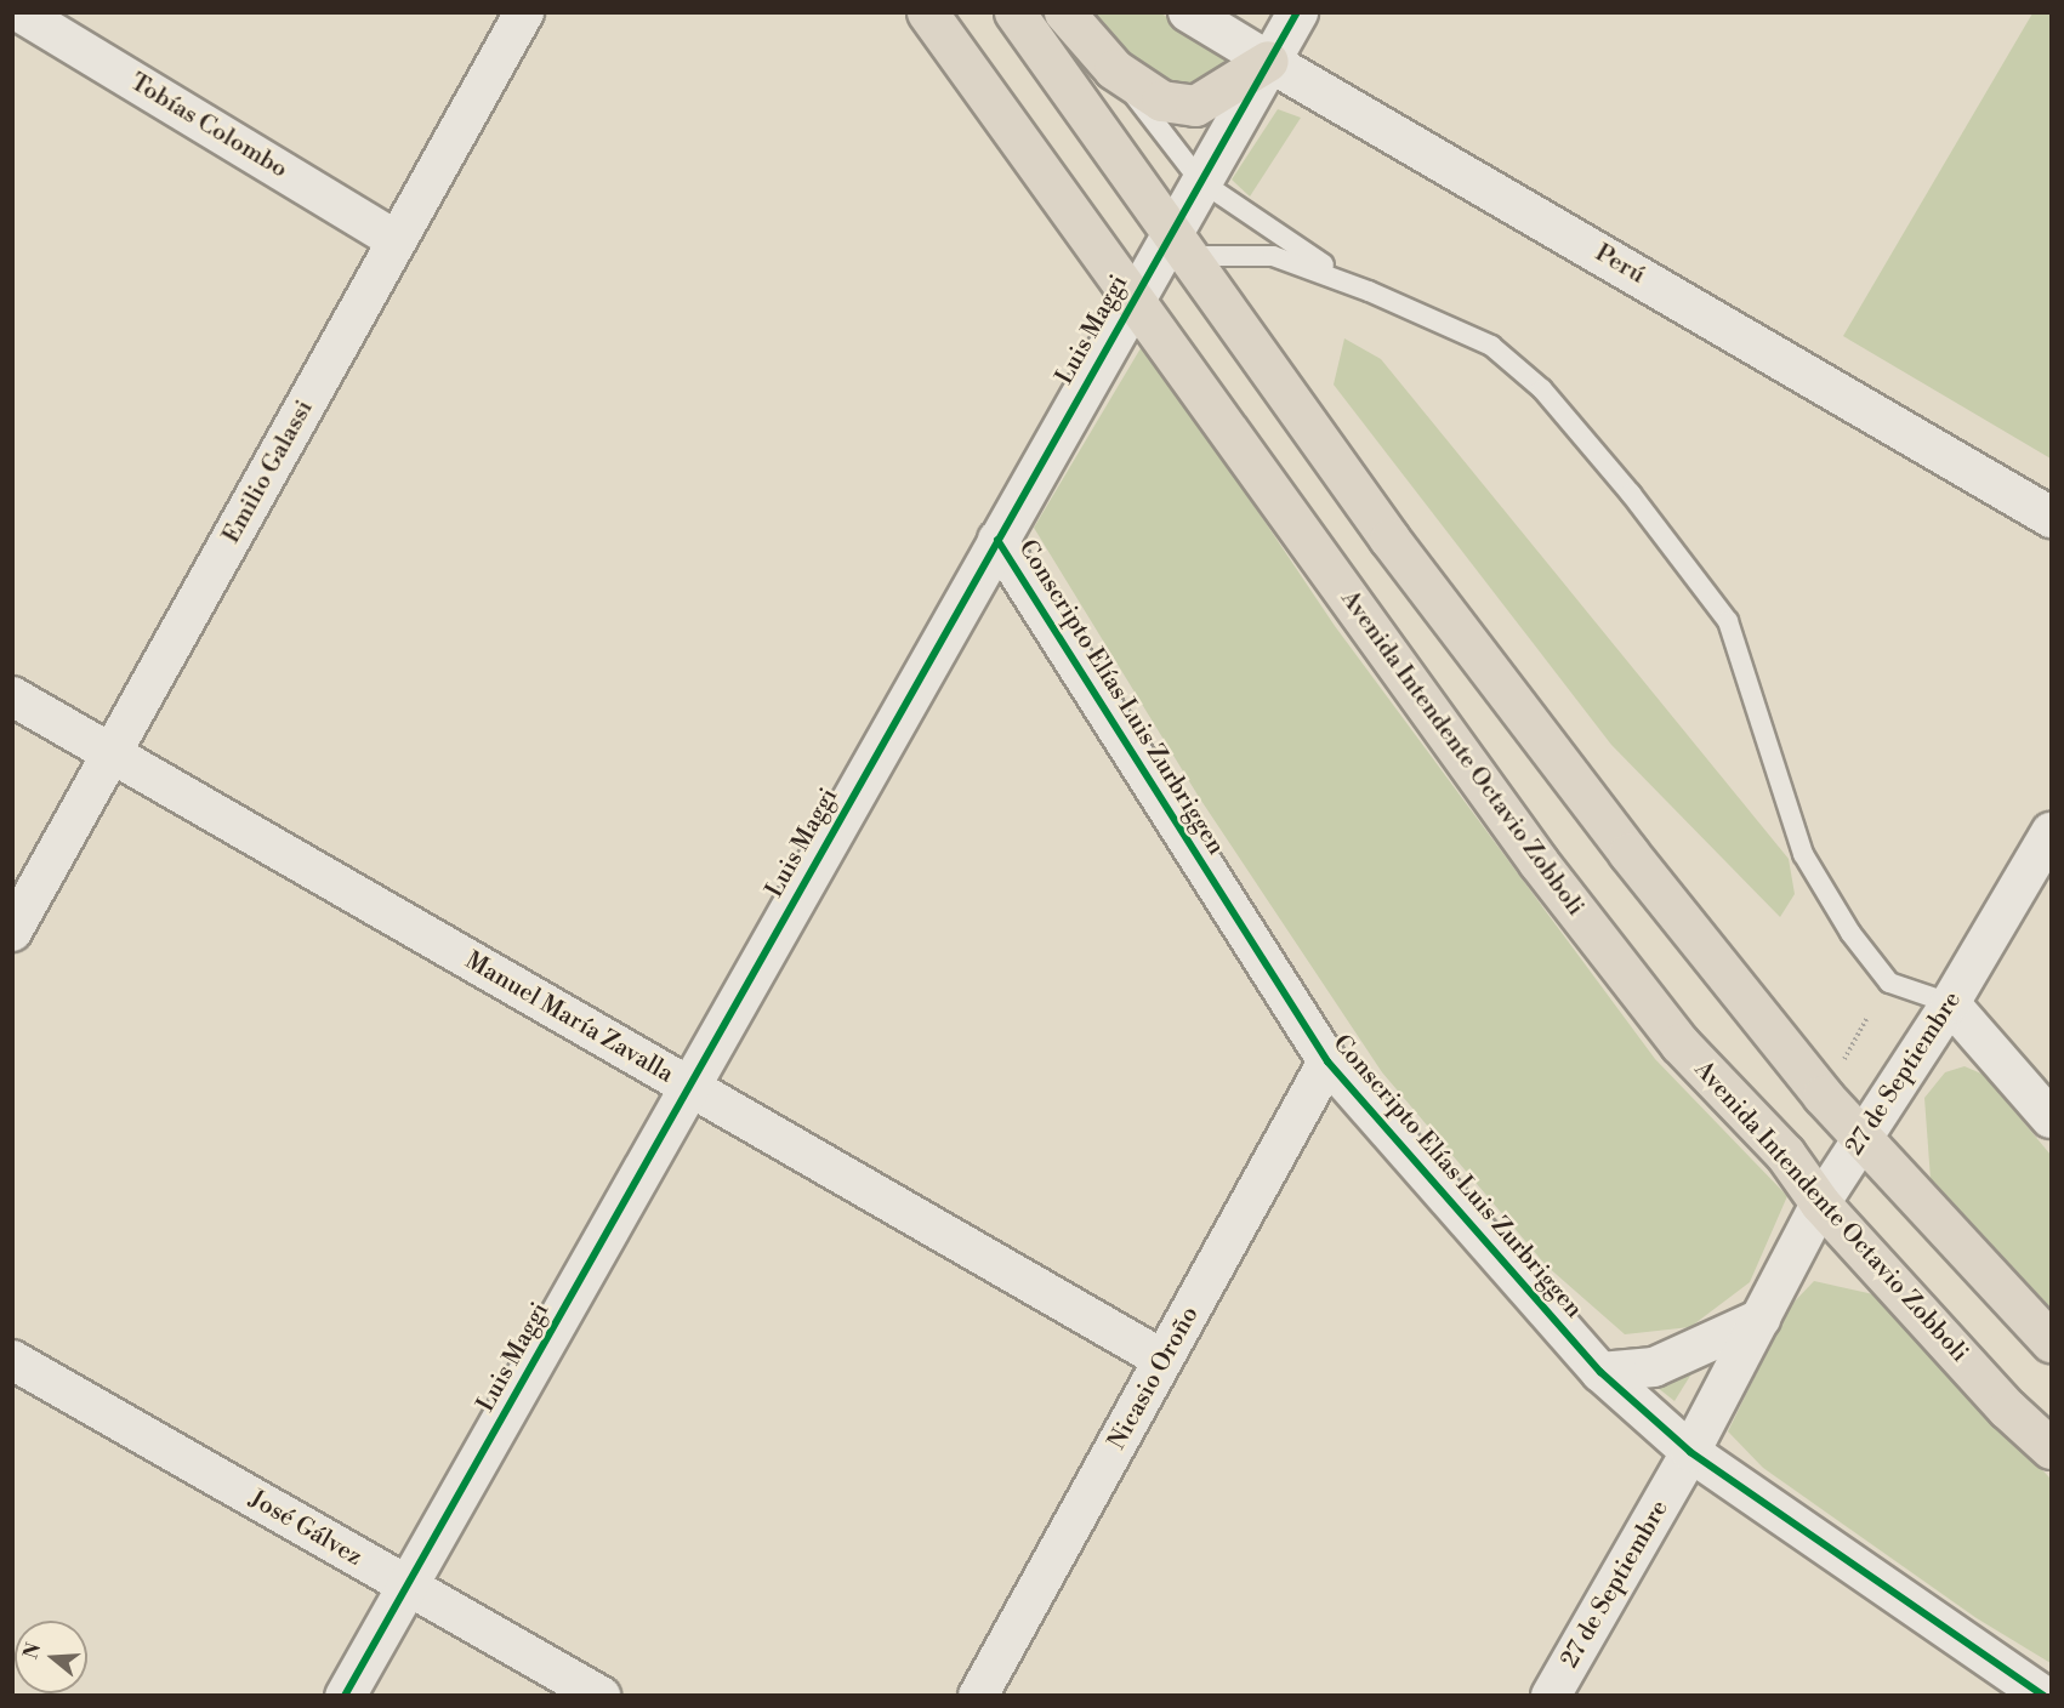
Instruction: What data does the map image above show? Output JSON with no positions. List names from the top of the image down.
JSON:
{
  "streets": {
    "main road": ["Avenida Intendente Octavio Zobboli"],
    "street": [
      "Tobías Colombo",
      "Perú",
      "Luis Maggi",
      "Emilio Galassi",
      "Conscripto Elías Luis Zurbriggen",
      "Manuel María Zavalla",
      "27 de Septiembre",
      "Nicasio Oroño",
      "José Gálvez"
    ]
  },
  "crossings": [
    ["Tobías Colombo", "Emilio Galassi"],
    ["Perú", "Luis Maggi"],
    ["Luis Maggi", "Conscripto Elías Luis Zurbriggen"],
    ["Luis Maggi", "Avenida Intendente Octavio Zobboli"],
    ["Luis Maggi", "Manuel María Zavalla"],
    ["Luis Maggi", "José Gálvez"],
    ["Emilio Galassi", "Manuel María Zavalla"],
    ["Conscripto Elías Luis Zurbriggen", "27 de Septiembre"],
    ["Conscripto Elías Luis Zurbriggen", "Nicasio Oroño"],
    ["Avenida Intendente Octavio Zobboli", "27 de Septiembre"],
    ["Manuel María Zavalla", "Nicasio Oroño"]
  ],
  "north": "left"
}
